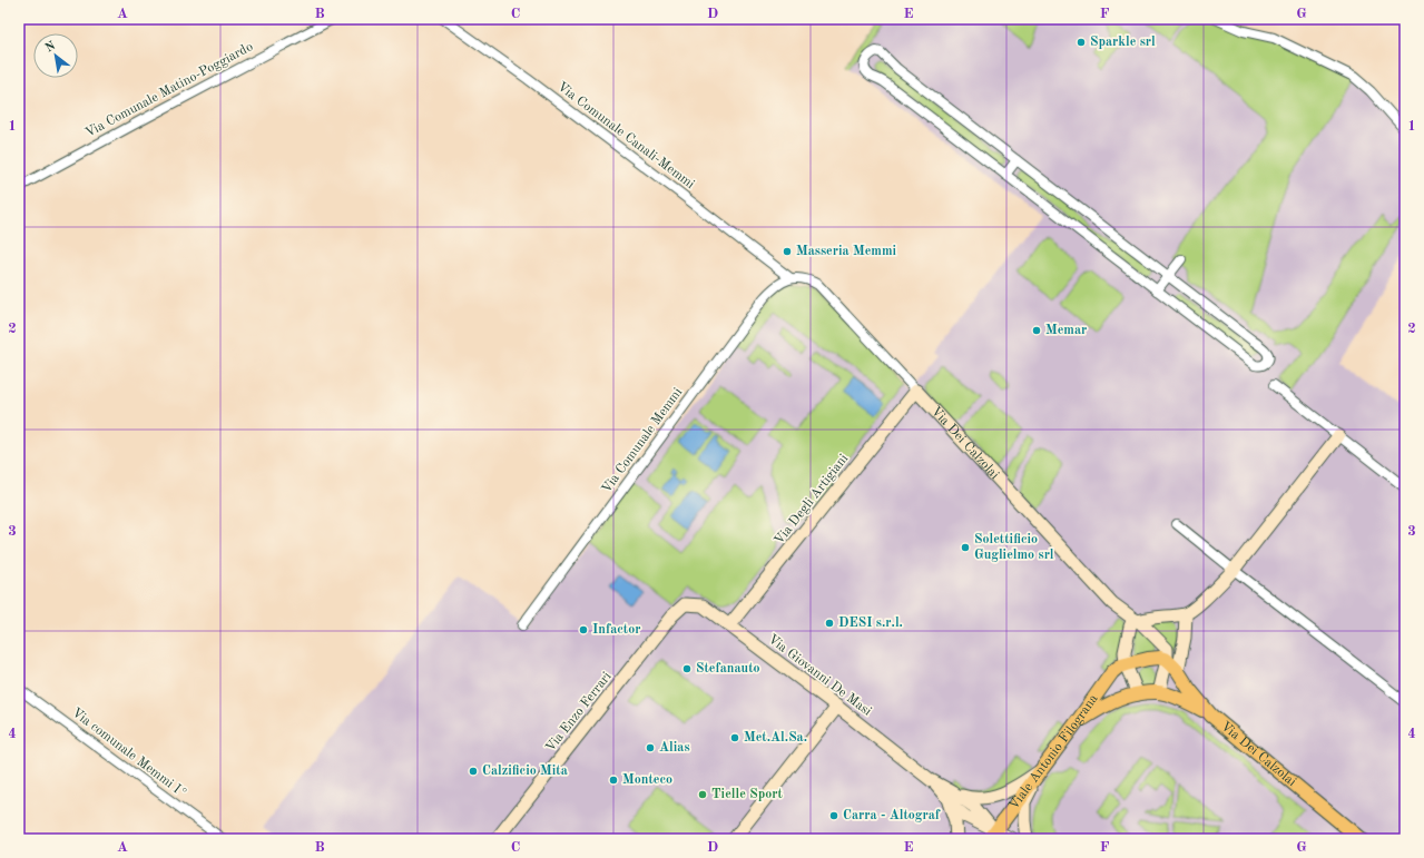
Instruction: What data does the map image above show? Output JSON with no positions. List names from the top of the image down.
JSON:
{
  "streets": {
    "main road": ["Via Dei Calzolai", "Viale Antonio Filograna"],
    "street": [
      "Via Comunale Matino-Poggiardo",
      "Via Comunale Canali-Memmi",
      "Via Comunale Memmi",
      "Via Degli Artigiani",
      "Via Giovanni De Masi",
      "Via Enzo Ferrari",
      "Via comunale Memmi I°"
    ]
  },
  "crossings": [
    ["Via Comunale Canali-Memmi", "Via Comunale Memmi"],
    ["Via Comunale Canali-Memmi", "Via Dei Calzolai"],
    ["Via Comunale Memmi", "Via Dei Calzolai"],
    ["Via Dei Calzolai", "Via Degli Artigiani"],
    ["Via Degli Artigiani", "Via Giovanni De Masi"],
    ["Via Giovanni De Masi", "Via Enzo Ferrari"]
  ],
  "places": [
    "Sparkle srl",
    "Masseria Memmi",
    "Memar",
    "Solettificio Guglielmo srl",
    "DESI s.r.l.",
    "Infactor",
    "Stefanauto",
    "Met.Al.Sa.",
    "Alias",
    "Calzificio Mita",
    "Monteco",
    "Tielle Sport",
    "Carra - Altograf"
  ],
  "north": "top left",
  "grid": {
    "columns": [
      "A",
      "B",
      "C",
      "D",
      "E",
      "F",
      "G"
    ],
    "rows": [
      "1",
      "2",
      "3",
      "4"
    ]
  }
}
